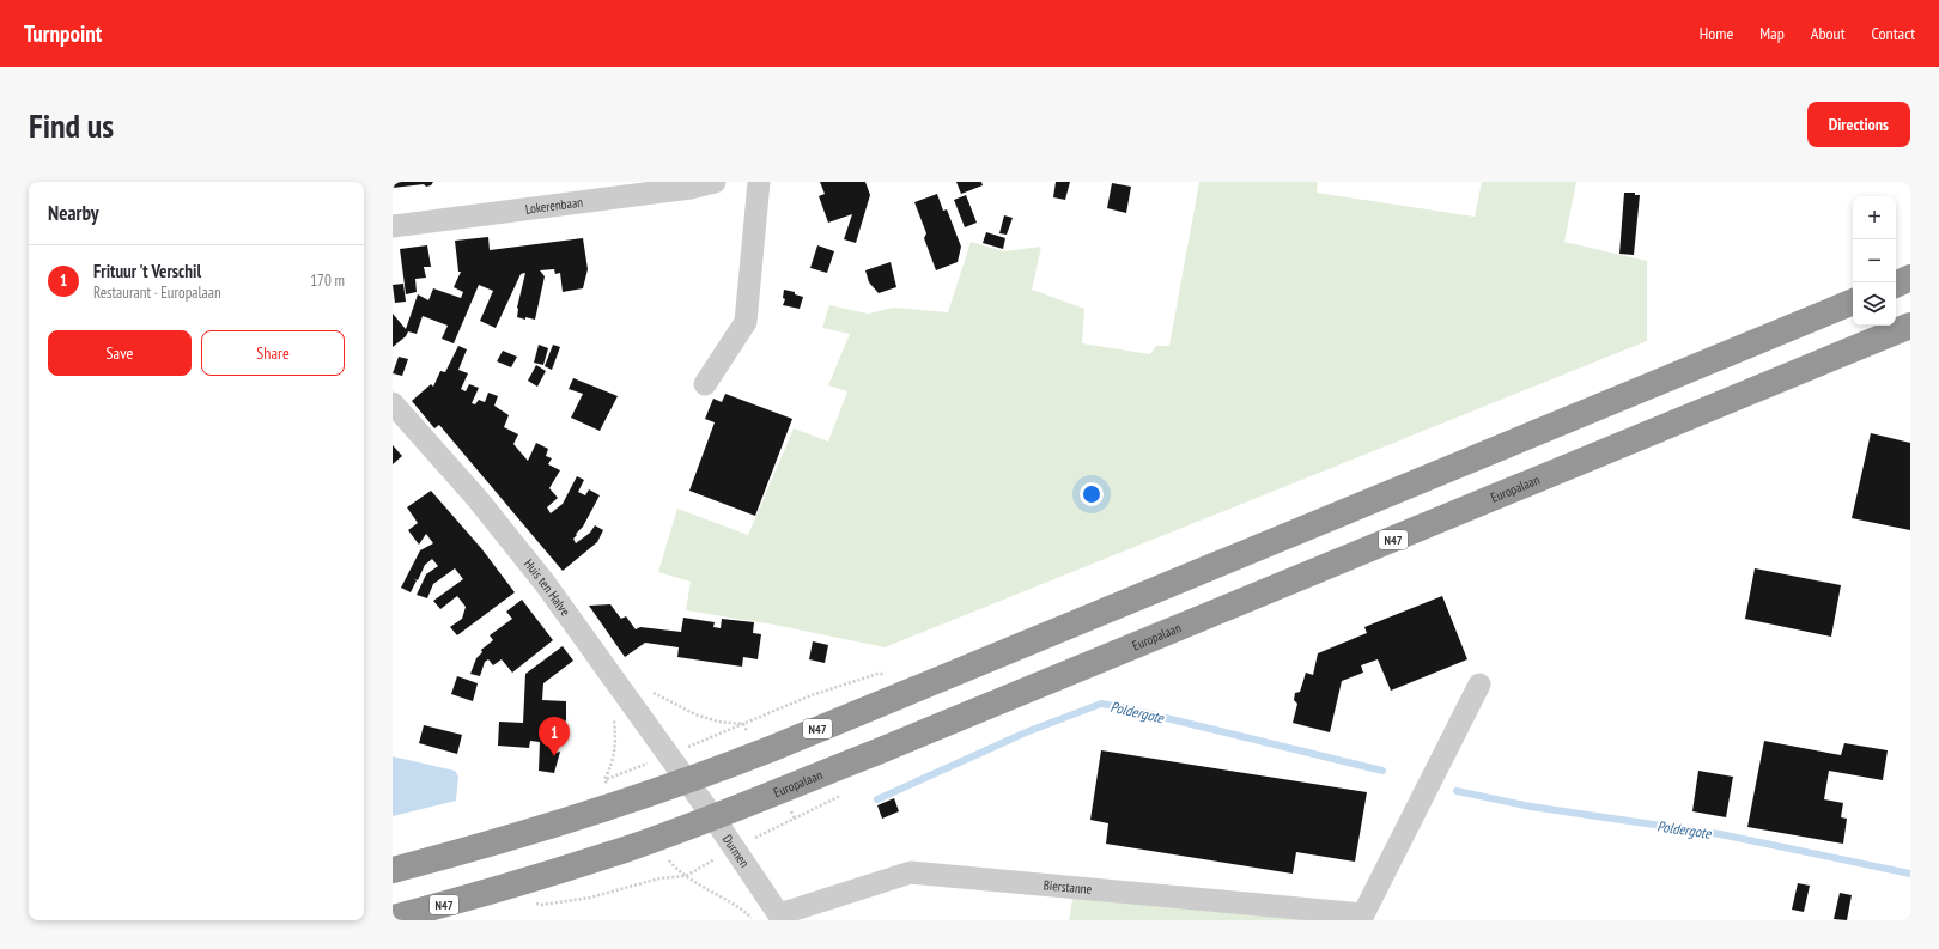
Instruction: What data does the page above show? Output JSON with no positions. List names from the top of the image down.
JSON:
{
  "streets": {
    "highway": ["Europalaan", "N47"],
    "street": [
      "Lokerenbaan",
      "Huis ten Halve",
      "Durmen",
      "Bierstanne"
    ]
  },
  "crossings": [
    ["Europalaan", "Durmen"],
    ["N47", "Huis ten Halve"],
    ["N47", "Durmen"],
    ["Huis ten Halve", "Durmen"],
    ["Durmen", "Bierstanne"]
  ],
  "water": ["Poldergote"],
  "page": {
    "header": "Turnpoint",
    "nav": [
      "Home",
      "Map",
      "About",
      "Contact"
    ],
    "buttons": [
      "Directions",
      ["Save", "Share"]
    ],
    "title": "Find us",
    "heading": "Nearby",
    "map_buttons": ["+", "−"],
    "list": [
      {
        "mark": "1",
        "name": "Frituur 't Verschil",
        "note": "Restaurant · Europalaan",
        "value": "170 m"
      }
    ],
    "pins": "1"
  }
}
